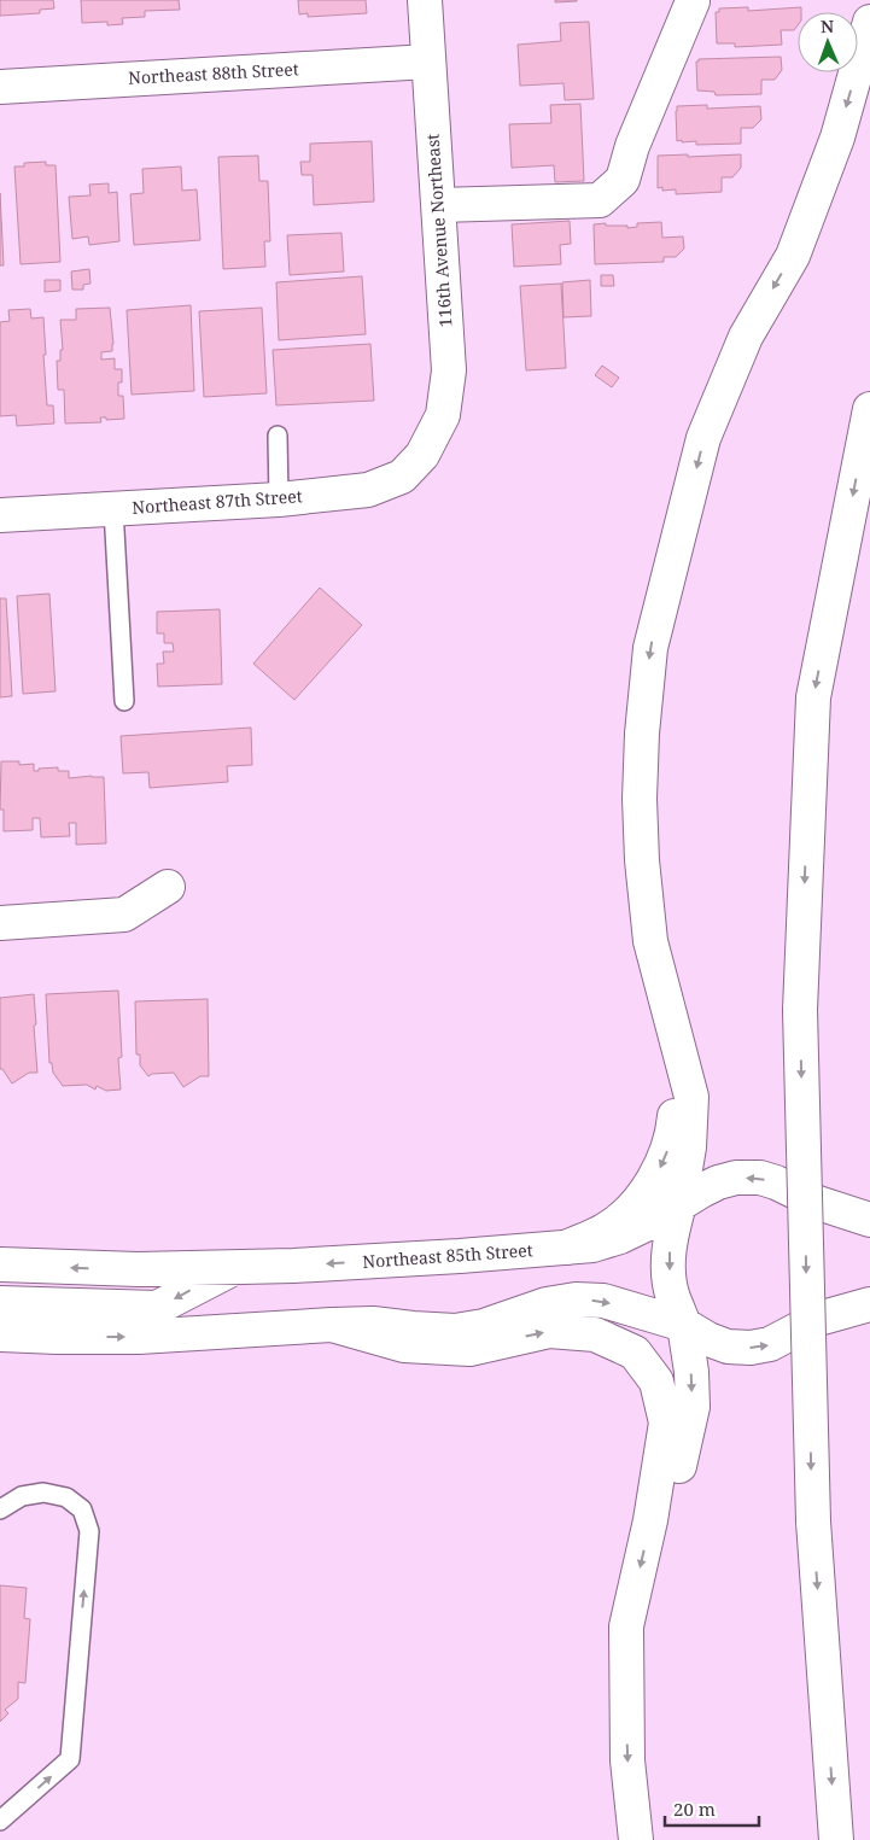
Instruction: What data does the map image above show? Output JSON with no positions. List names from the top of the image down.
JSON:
{
  "streets": {
    "main road": [
      "Northeast 88th Street",
      "116th Avenue Northeast",
      "Northeast 87th Street",
      "Northeast 85th Street"
    ]
  },
  "crossings": [
    ["Northeast 88th Street", "116th Avenue Northeast"],
    ["116th Avenue Northeast", "Northeast 87th Street"]
  ],
  "scale_bar": "20 m",
  "north": "top"
}
